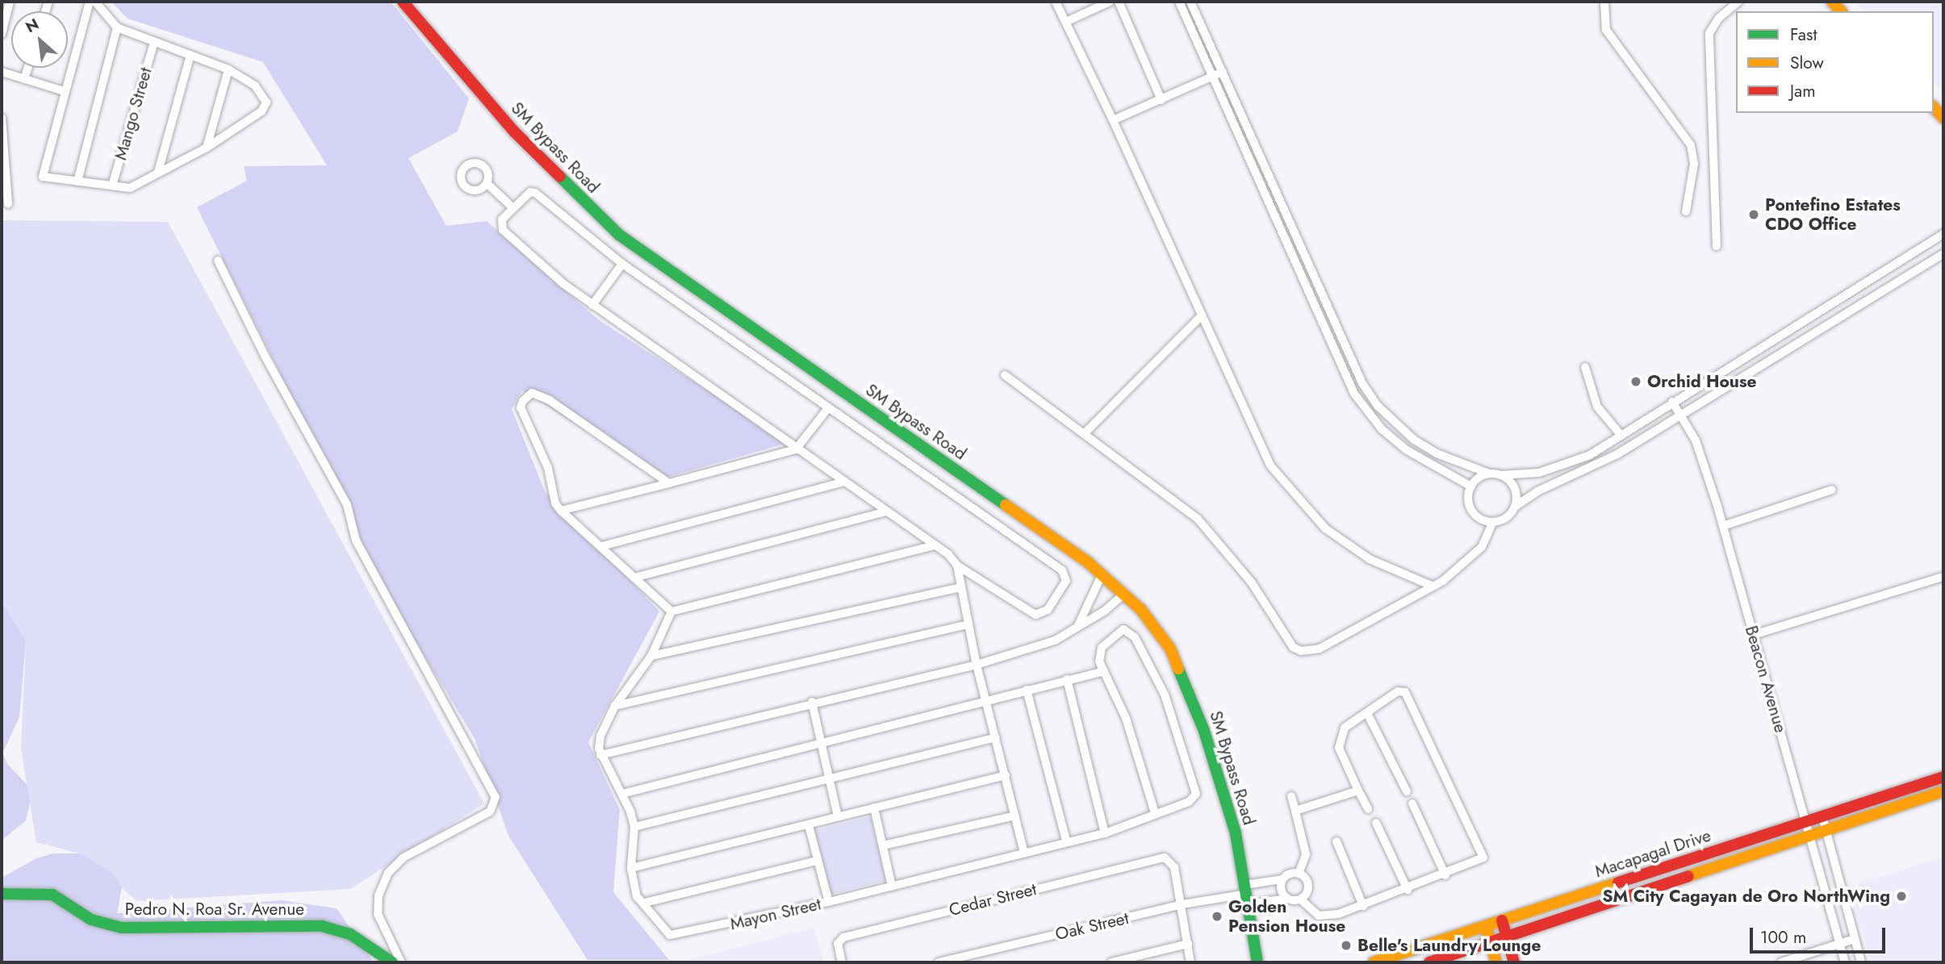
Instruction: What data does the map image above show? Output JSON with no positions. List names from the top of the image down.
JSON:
{
  "streets": {
    "main road": ["SM Bypass Road", "Macapagal Drive", "Pedro N. Roa Sr. Avenue"],
    "street": [
      "Mango Street",
      "Beacon Avenue",
      "Cedar Street",
      "Mayon Street",
      "Oak Street"
    ]
  },
  "crossings": [
    ["SM Bypass Road", "Oak Street"],
    ["Beacon Avenue", "Macapagal Drive"],
    ["Cedar Street", "Oak Street"]
  ],
  "places": [
    "Pontefino Estates CDO Office",
    "Orchid House",
    "SM City Cagayan de Oro NorthWing",
    "Golden Pension House",
    "Belle's Laundry Lounge"
  ],
  "legend": ["Fast", "Slow", "Jam"],
  "scale_bar": "100 m",
  "north": "top left"
}
